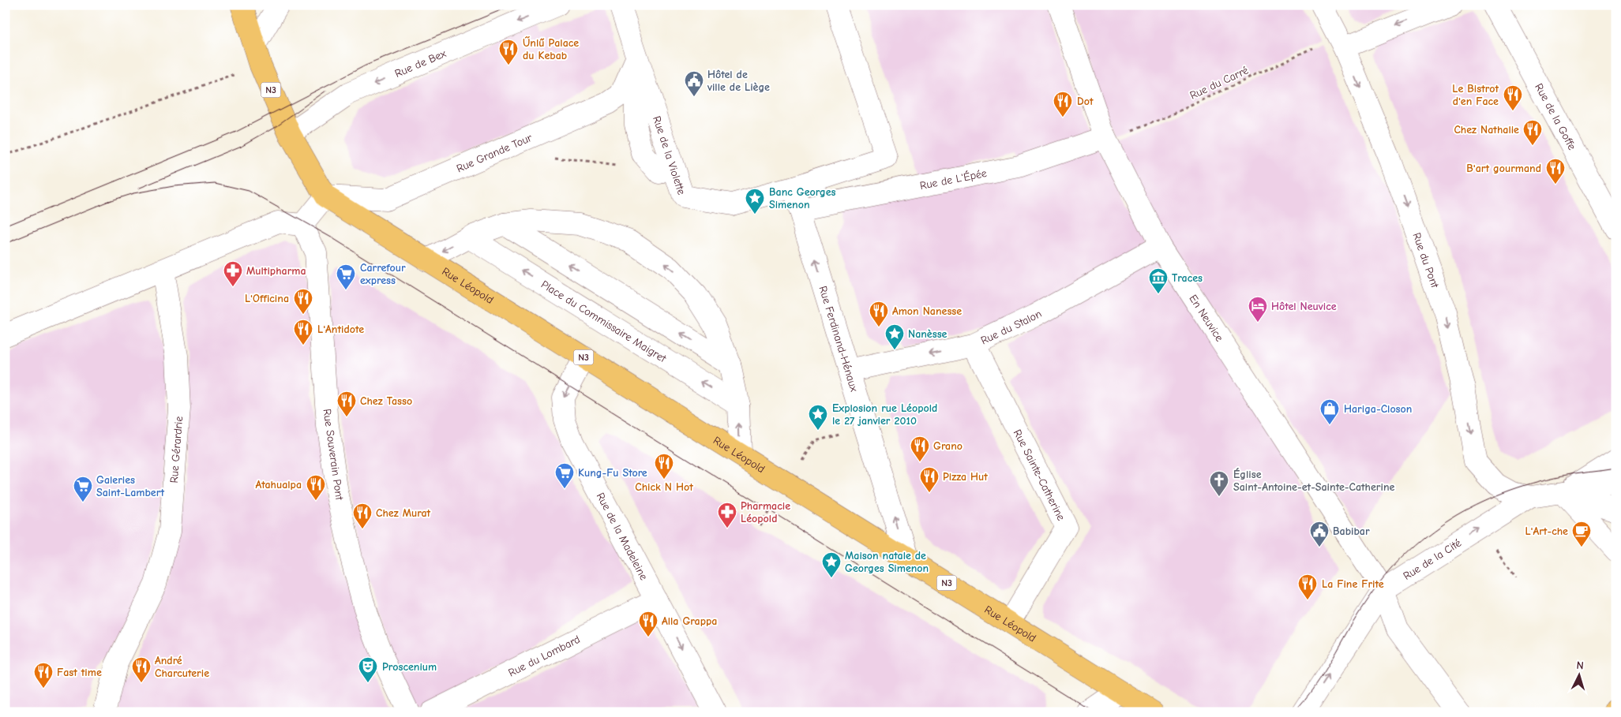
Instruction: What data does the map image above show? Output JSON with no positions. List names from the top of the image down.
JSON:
{
  "streets": {
    "main road": ["N3", "Rue Léopold"],
    "street": [
      "Rue de Bex",
      "Rue de la Goffe",
      "Rue Grande Tour",
      "Rue de la Violette",
      "Rue de L'Épée",
      "Rue du Pont",
      "En Neuvice",
      "Place du Commissaire Maigret",
      "Rue du Stalon",
      "Rue Ferdinand-Hénaux",
      "Rue Gérardrie",
      "Rue Souverain Pont",
      "Rue Sainte-Catherine",
      "Rue de la Madeleine",
      "Rue de la Cité",
      "Rue du Lombard"
    ],
    "path": ["Rue du Carré"]
  },
  "crossings": [
    ["Rue de Bex", "N3"],
    ["Rue du Carré", "Rue de L'Épée"],
    ["Rue du Carré", "Rue du Pont"],
    ["Rue du Carré", "En Neuvice"],
    ["N3", "Rue Grande Tour"],
    ["N3", "Rue Léopold"],
    ["Rue Grande Tour", "Rue de la Violette"],
    ["Rue Grande Tour", "Rue Léopold"],
    ["Rue de la Violette", "Rue Ferdinand-Hénaux"],
    ["Rue de L'Épée", "En Neuvice"],
    ["Rue de L'Épée", "Rue Ferdinand-Hénaux"],
    ["Rue du Pont", "Rue de la Cité"],
    ["Rue Léopold", "Rue Ferdinand-Hénaux"],
    ["Rue Léopold", "Rue Sainte-Catherine"],
    ["Rue Léopold", "Rue de la Madeleine"],
    ["En Neuvice", "Rue du Stalon"],
    ["En Neuvice", "Rue de la Cité"],
    ["Rue du Stalon", "Rue Ferdinand-Hénaux"],
    ["Rue du Stalon", "Rue Sainte-Catherine"],
    ["Rue de la Madeleine", "Rue du Lombard"]
  ],
  "one_way": [
    "Rue de Bex",
    "Rue du Pont",
    "Rue du Stalon",
    "Rue Ferdinand-Hénaux",
    "Rue de la Madeleine",
    "Rue de la Cité"
  ],
  "places": {
    "restaurant": [
      "Űnlű Palace du Kebab",
      "Le Bistrot d'en Face",
      "Dot",
      "Chez Nathalie",
      "B'art gourmand",
      "L'Officina",
      "Amon Nanesse",
      "L'Antidote",
      "Chez Tasso",
      "Grano",
      "Chick N Hot",
      "Pizza Hut",
      "Atahualpa",
      "Chez Murat",
      "La Fine Frite",
      "Alla Grappa",
      "André Charcuterie",
      "Fast time"
    ],
    "public building": ["Hôtel de ville de Liège", "Babibar"],
    "place": [
      "Banc Georges Simenon",
      "Nanèsse",
      "Explosion rue Léopold le 27 janvier 2010",
      "Maison natale de Georges Simenon"
    ],
    "pharmacy": ["Multipharma", "Pharmacie Léopold"],
    "supermarket": ["Carrefour express", "Kung-Fu Store", "Galeries Saint-Lambert"],
    "museum": ["Traces"],
    "hotel": ["Hôtel Neuvice"],
    "shop": ["Hariga-Closon"],
    "church": ["Église Saint-Antoine-et-Sainte-Catherine"],
    "cafe": ["L'Art-che"],
    "theatre": ["Proscenium"]
  },
  "north": "top"
}
